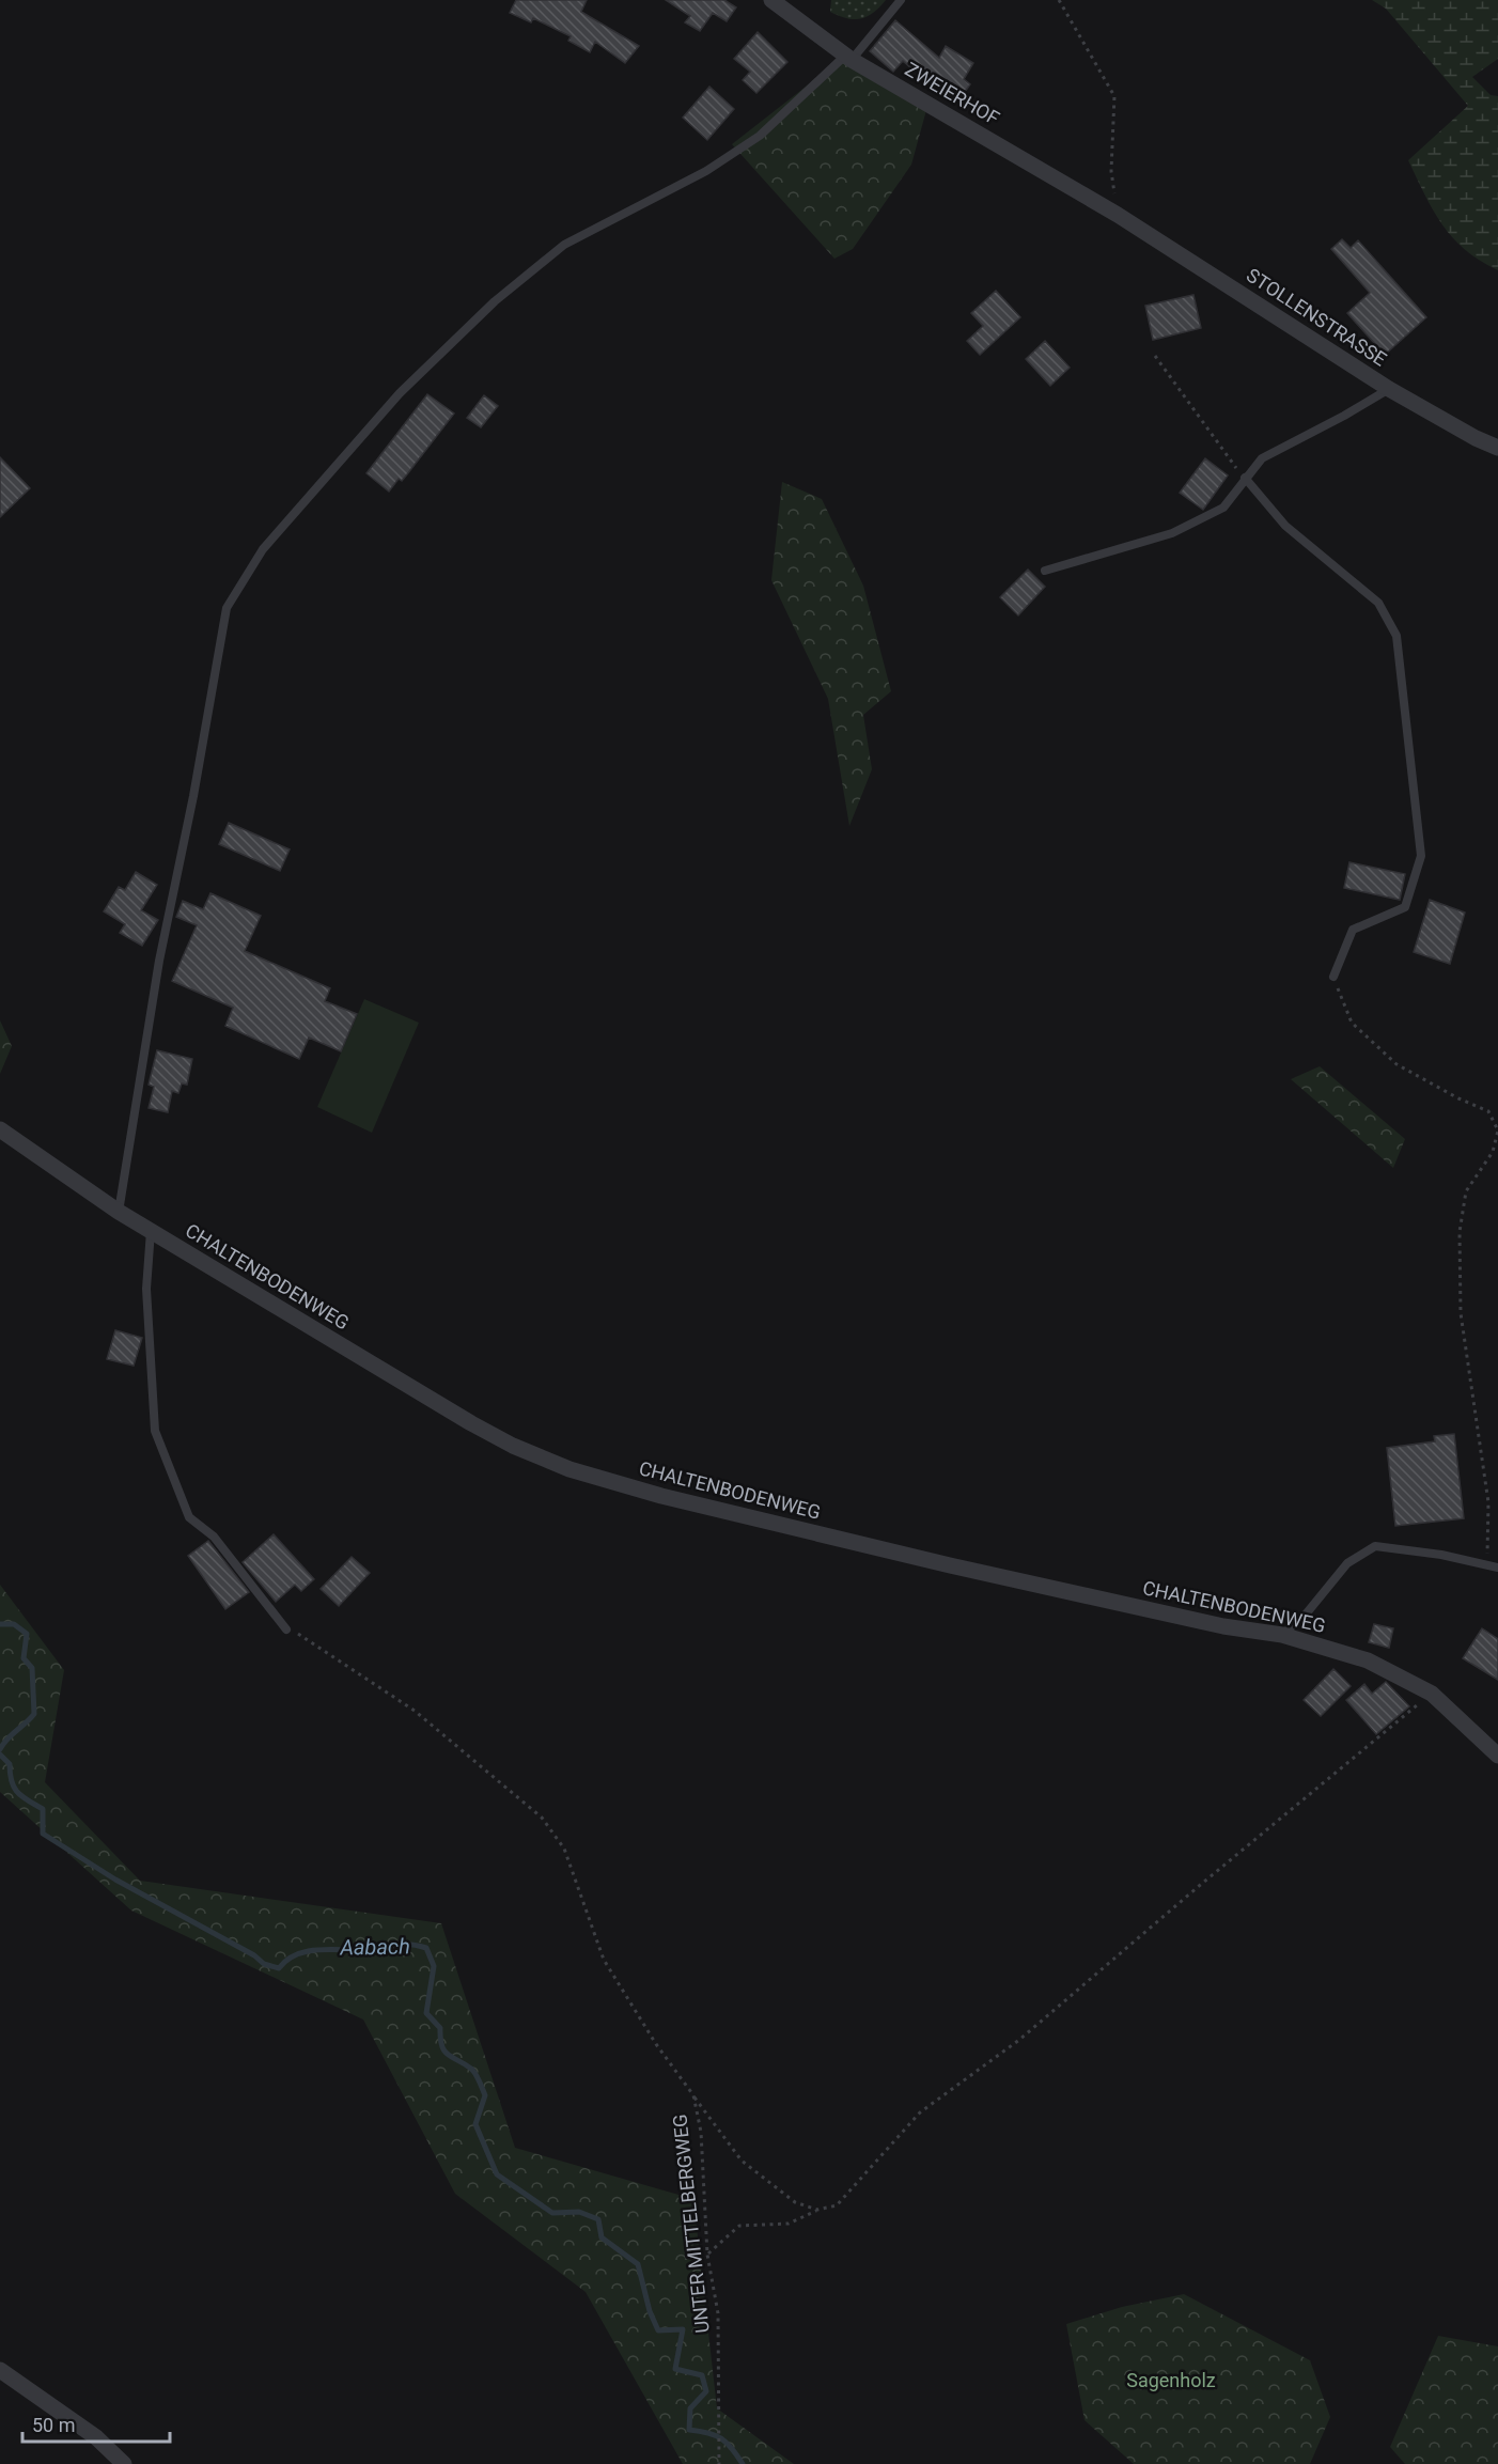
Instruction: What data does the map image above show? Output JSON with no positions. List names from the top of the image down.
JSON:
{
  "streets": {
    "street": ["ZWEIERHOF", "STOLLENSTRASSE", "CHALTENBODENWEG"],
    "path": ["UNTER MITTELBERGWEG"]
  },
  "crossings": [
    ["ZWEIERHOF", "STOLLENSTRASSE"]
  ],
  "water": ["Aabach"],
  "parks": ["Sagenholz"],
  "scale_bar": "50 m"
}
